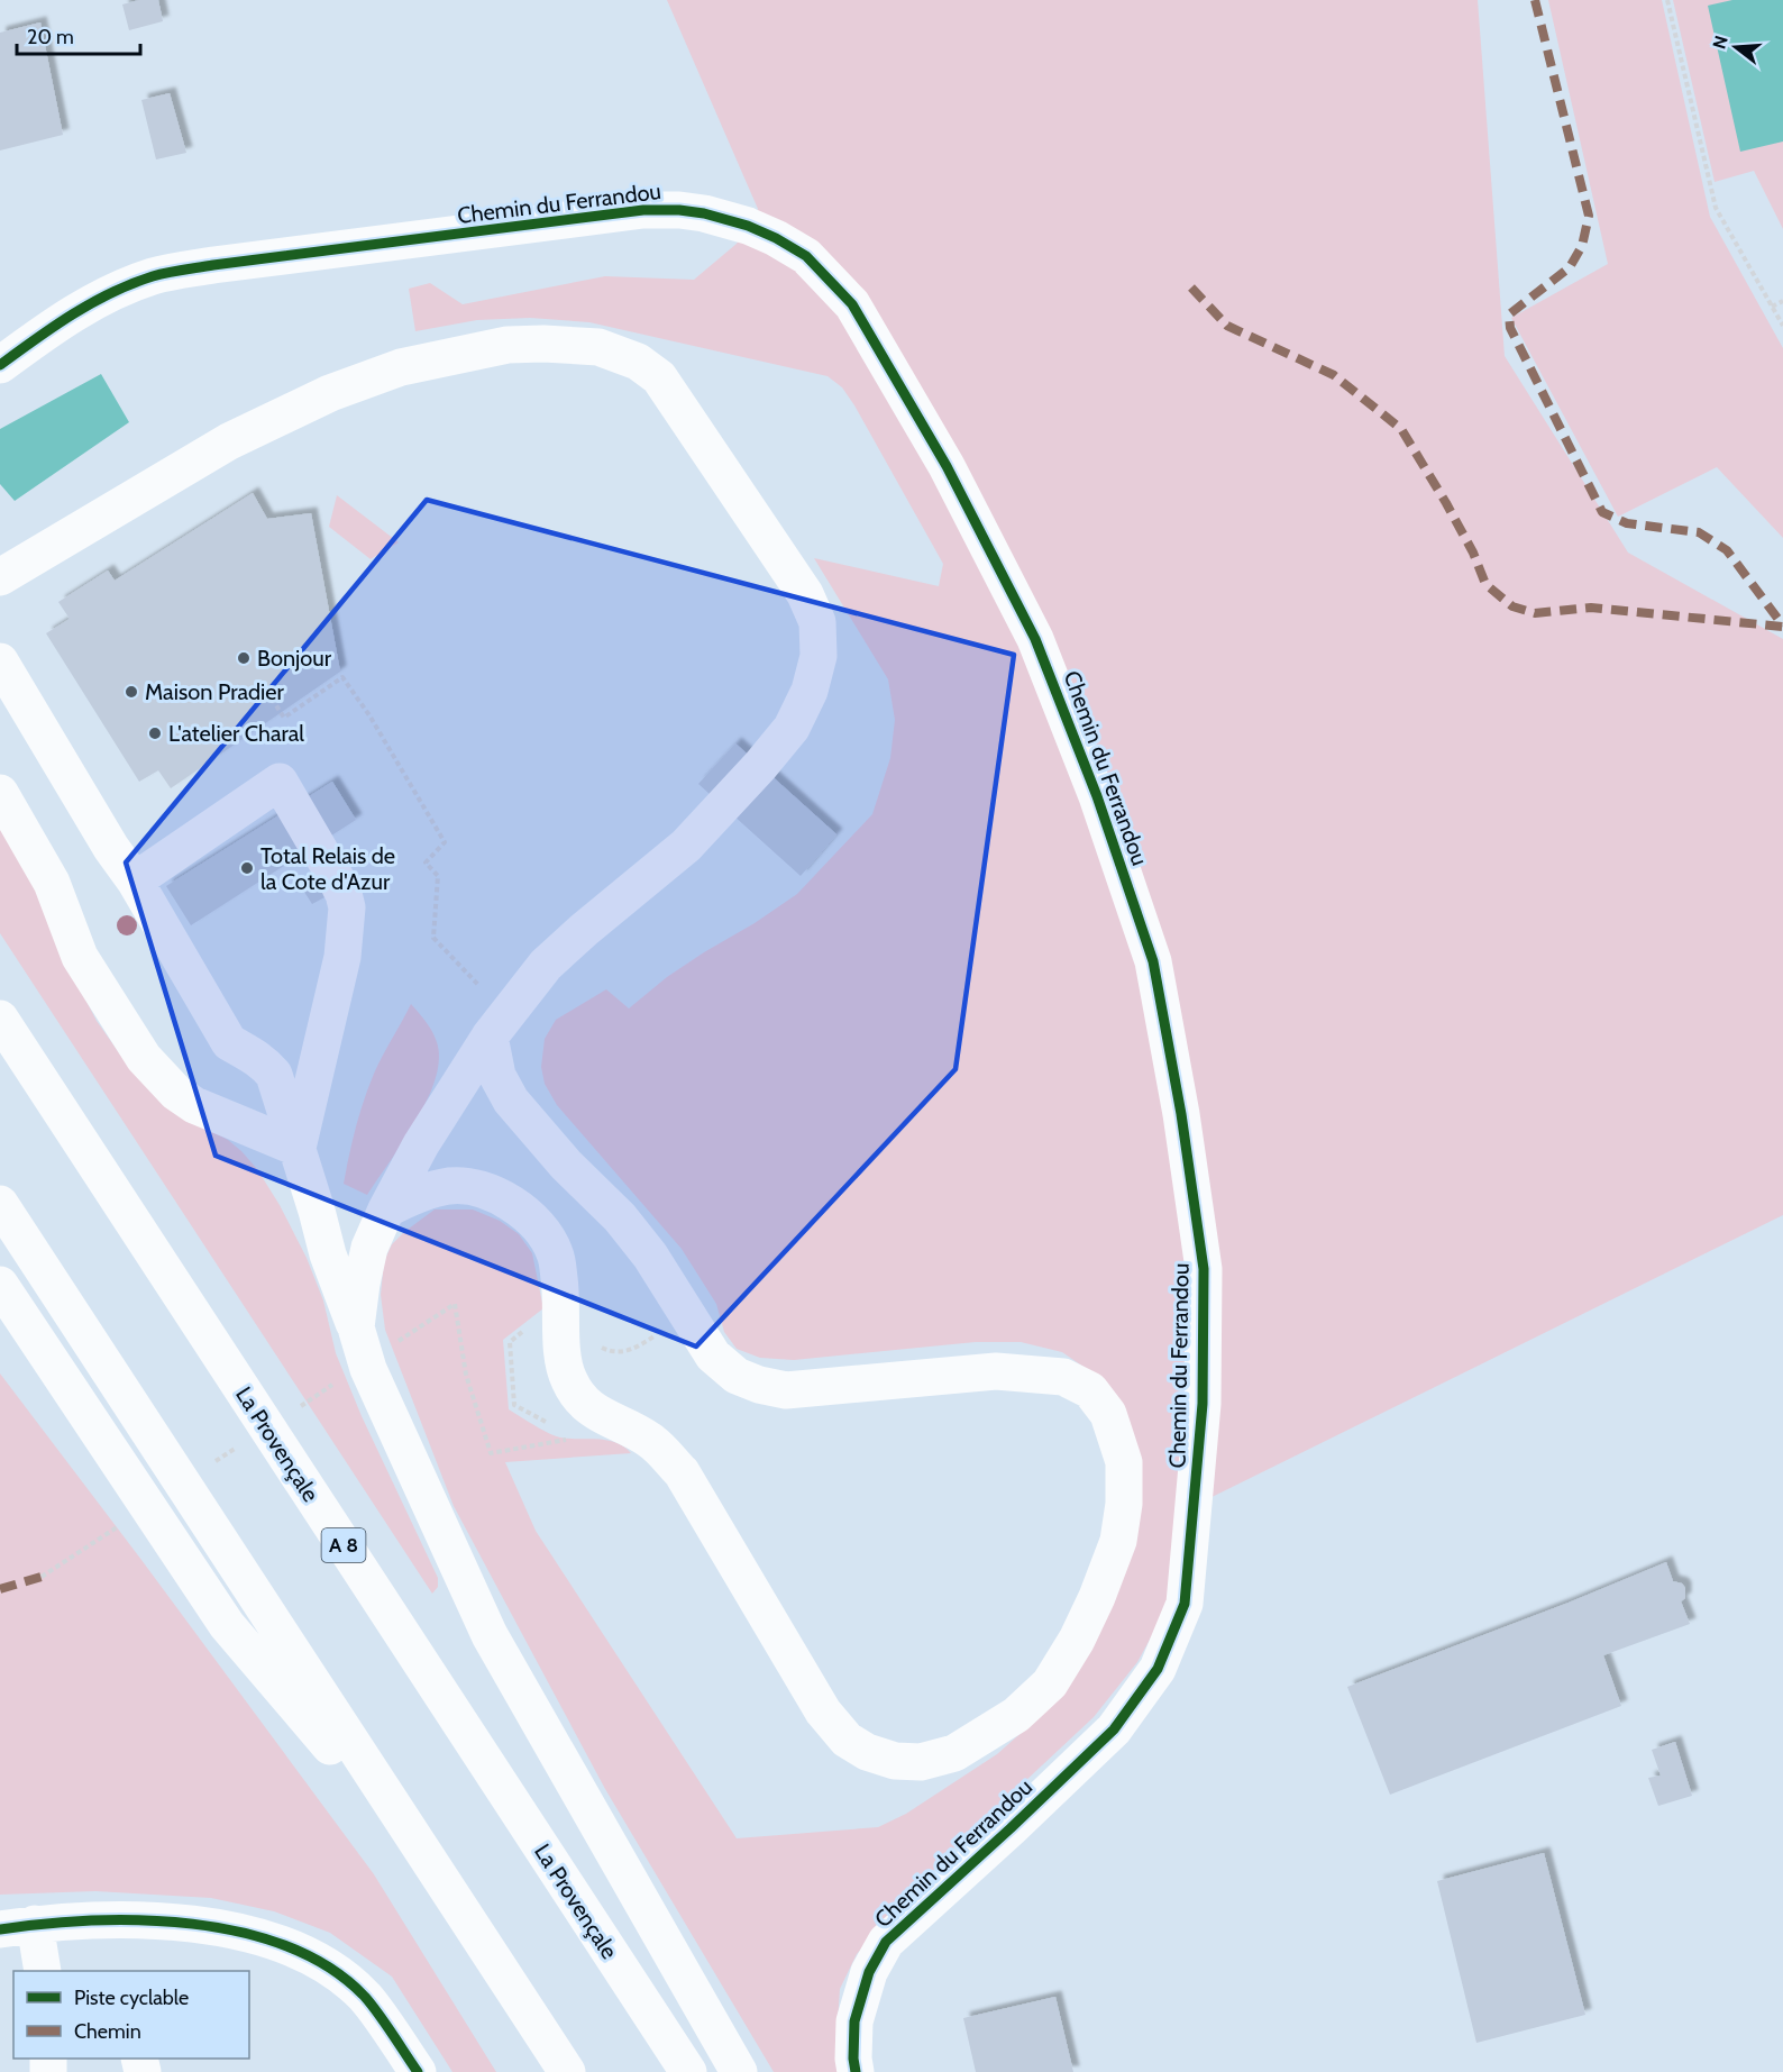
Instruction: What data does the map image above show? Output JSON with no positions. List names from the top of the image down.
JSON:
{
  "streets": {
    "main road": ["Chemin du Ferrandou", "La Provençale", "A 8"]
  },
  "places": [
    "Bonjour",
    "Maison Pradier",
    "L'atelier Charal",
    "Total Relais de la Cote d'Azur"
  ],
  "legend": ["Piste cyclable", "Chemin"],
  "scale_bar": "20 m",
  "north": "left"
}
